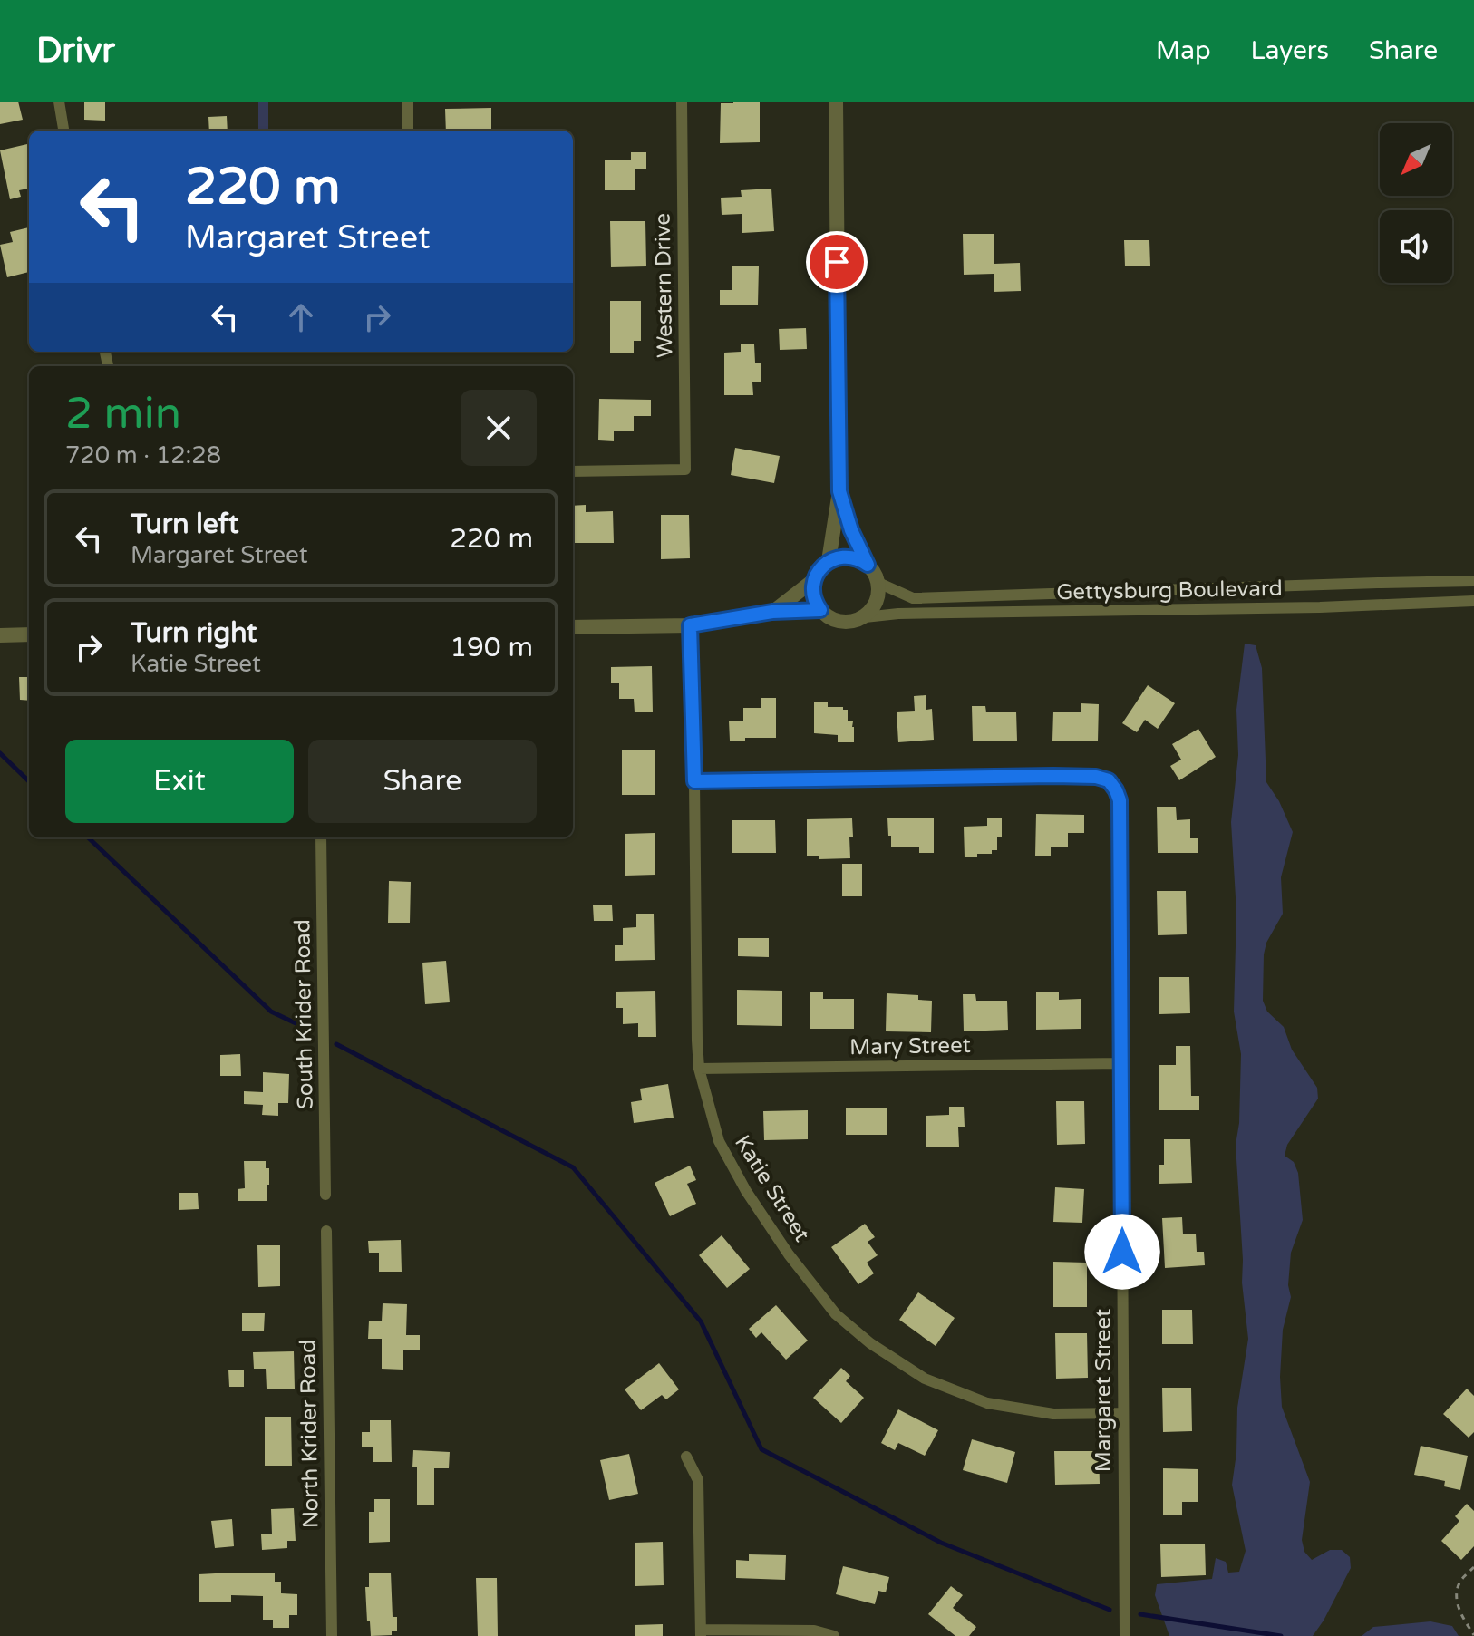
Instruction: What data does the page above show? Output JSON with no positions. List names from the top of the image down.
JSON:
{
  "streets": {
    "street": [
      "Western Drive",
      "Gettysburg Boulevard",
      "South Krider Road",
      "Mary Street",
      "Katie Street",
      "Margaret Street",
      "North Krider Road"
    ]
  },
  "crossings": [
    ["Mary Street", "Katie Street"],
    ["Mary Street", "Margaret Street"],
    ["Katie Street", "Margaret Street"]
  ],
  "north": "bottom left",
  "page": {
    "header": "Drivr",
    "nav": ["Map", "Layers", "Share"],
    "turn": ["220 m", "Margaret Street"],
    "heading": ["2 min", "720 m · 12:28"],
    "list": [
      {
        "name": "Turn left",
        "note": "Margaret Street",
        "value": "220 m"
      },
      {
        "name": "Turn right",
        "note": "Katie Street",
        "value": "190 m"
      }
    ],
    "buttons": ["Exit", "Share"]
  }
}
